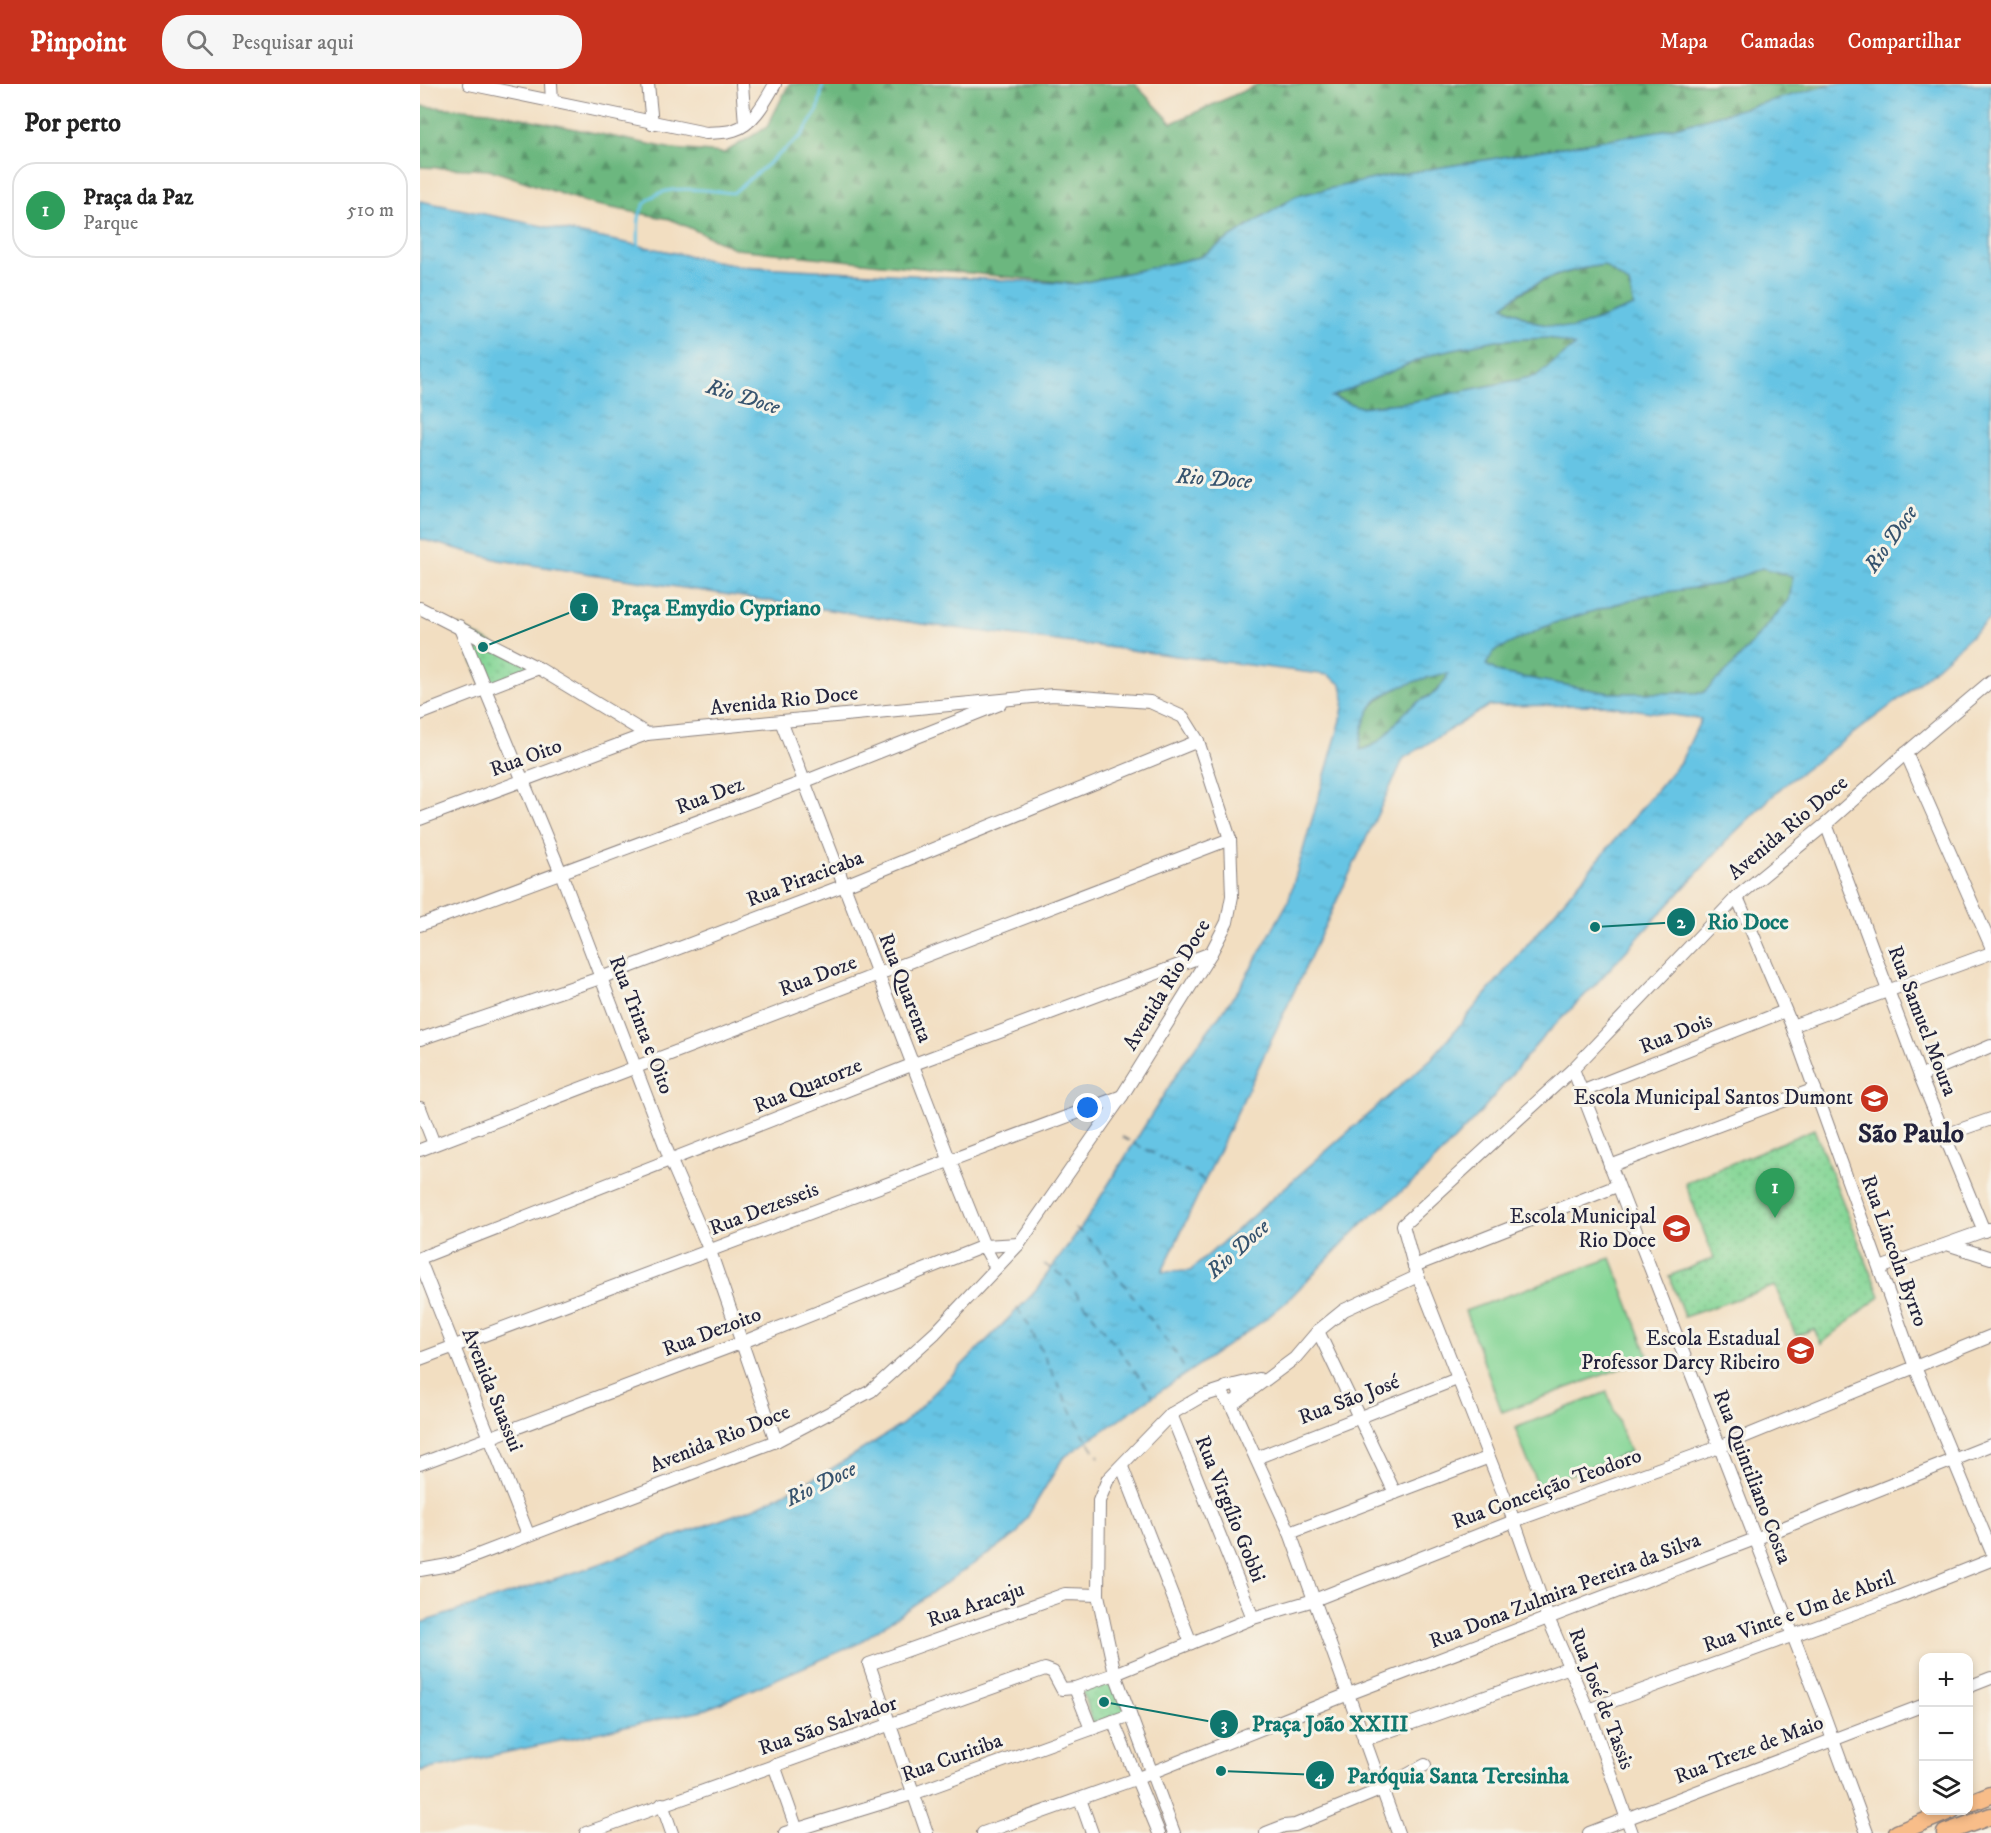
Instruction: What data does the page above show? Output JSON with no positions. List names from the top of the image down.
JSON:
{
  "streets": {
    "street": [
      "Avenida Rio Doce",
      "Rua Oito",
      "Rua Dez",
      "Rua Piracicaba",
      "Rua Doze",
      "Rua Quarenta",
      "Rua Samuel Moura",
      "Rua Trinta e Oito",
      "Rua Dois",
      "Rua Quatorze",
      "Rua Dezesseis",
      "Rua Lincoln Byrro",
      "Rua Dezoito",
      "Avenida Suassui",
      "Rua São José",
      "Rua Quintiliano Costa",
      "Rua Conceição Teodoro",
      "Rua Virgílio Gobbi",
      "Rua Dona Zulmira Pereira da Silva",
      "Rua Aracaju",
      "Rua Vinte e Um de Abril",
      "Rua José de Tassis",
      "Rua São Salvador",
      "Rua Treze de Maio",
      "Rua Curitiba"
    ]
  },
  "crossings": [
    ["Avenida Rio Doce", "Rua Oito"],
    ["Avenida Rio Doce", "Rua Dez"],
    ["Avenida Rio Doce", "Rua Piracicaba"],
    ["Avenida Rio Doce", "Rua Doze"],
    ["Avenida Rio Doce", "Rua Quarenta"],
    ["Avenida Rio Doce", "Rua Samuel Moura"],
    ["Avenida Rio Doce", "Rua Trinta e Oito"],
    ["Avenida Rio Doce", "Rua Quatorze"],
    ["Avenida Rio Doce", "Rua Dezesseis"],
    ["Avenida Rio Doce", "Rua Lincoln Byrro"],
    ["Avenida Rio Doce", "Rua Dezoito"],
    ["Avenida Rio Doce", "Avenida Suassui"],
    ["Avenida Rio Doce", "Rua Quintiliano Costa"],
    ["Avenida Rio Doce", "Rua José de Tassis"],
    ["Rua Oito", "Rua Trinta e Oito"],
    ["Rua Dez", "Rua Quarenta"],
    ["Rua Dez", "Rua Trinta e Oito"],
    ["Rua Piracicaba", "Rua Quarenta"],
    ["Rua Piracicaba", "Rua Trinta e Oito"],
    ["Rua Doze", "Rua Quarenta"],
    ["Rua Doze", "Rua Trinta e Oito"],
    ["Rua Quarenta", "Rua Quatorze"],
    ["Rua Quarenta", "Rua Dezesseis"],
    ["Rua Quarenta", "Rua Dezoito"],
    ["Rua Trinta e Oito", "Rua Quatorze"],
    ["Rua Trinta e Oito", "Rua Dezesseis"],
    ["Rua Trinta e Oito", "Rua Dezoito"],
    ["Rua Dois", "Rua Lincoln Byrro"],
    ["Rua Dois", "Rua Quintiliano Costa"],
    ["Rua Quatorze", "Avenida Suassui"],
    ["Rua Dezesseis", "Avenida Suassui"],
    ["Rua Lincoln Byrro", "Rua Conceição Teodoro"],
    ["Rua Lincoln Byrro", "Rua Dona Zulmira Pereira da Silva"],
    ["Rua Dezoito", "Avenida Suassui"],
    ["Rua São José", "Rua José de Tassis"],
    ["Rua Quintiliano Costa", "Rua Conceição Teodoro"],
    ["Rua Quintiliano Costa", "Rua Dona Zulmira Pereira da Silva"],
    ["Rua Quintiliano Costa", "Rua Vinte e Um de Abril"],
    ["Rua Quintiliano Costa", "Rua Treze de Maio"],
    ["Rua Conceição Teodoro", "Rua Virgílio Gobbi"],
    ["Rua Conceição Teodoro", "Rua José de Tassis"],
    ["Rua Conceição Teodoro", "Rua São Salvador"],
    ["Rua Dona Zulmira Pereira da Silva", "Rua José de Tassis"],
    ["Rua Aracaju", "Rua São Salvador"],
    ["Rua Vinte e Um de Abril", "Rua José de Tassis"],
    ["Rua José de Tassis", "Rua Treze de Maio"]
  ],
  "districts": ["São Paulo"],
  "water": ["Rio Doce"],
  "places": {
    "other": [
      "Praça Emydio Cypriano",
      "Rio Doce",
      "Praça João XXIII",
      "Paróquia Santa Teresinha"
    ],
    "school or university": ["Escola Municipal Santos Dumont", "Escola Municipal Rio Doce", "Escola Estadual Professor Darcy Ribeiro"]
  },
  "page": {
    "header": "Pinpoint",
    "search": "Pesquisar aqui",
    "nav": ["Mapa", "Camadas", "Compartilhar"],
    "heading": "Por perto",
    "list": [
      {
        "mark": "1",
        "name": "Praça da Paz",
        "note": "Parque",
        "value": "510 m"
      }
    ],
    "pins": "1",
    "map_buttons": ["+", "−"]
  }
}
